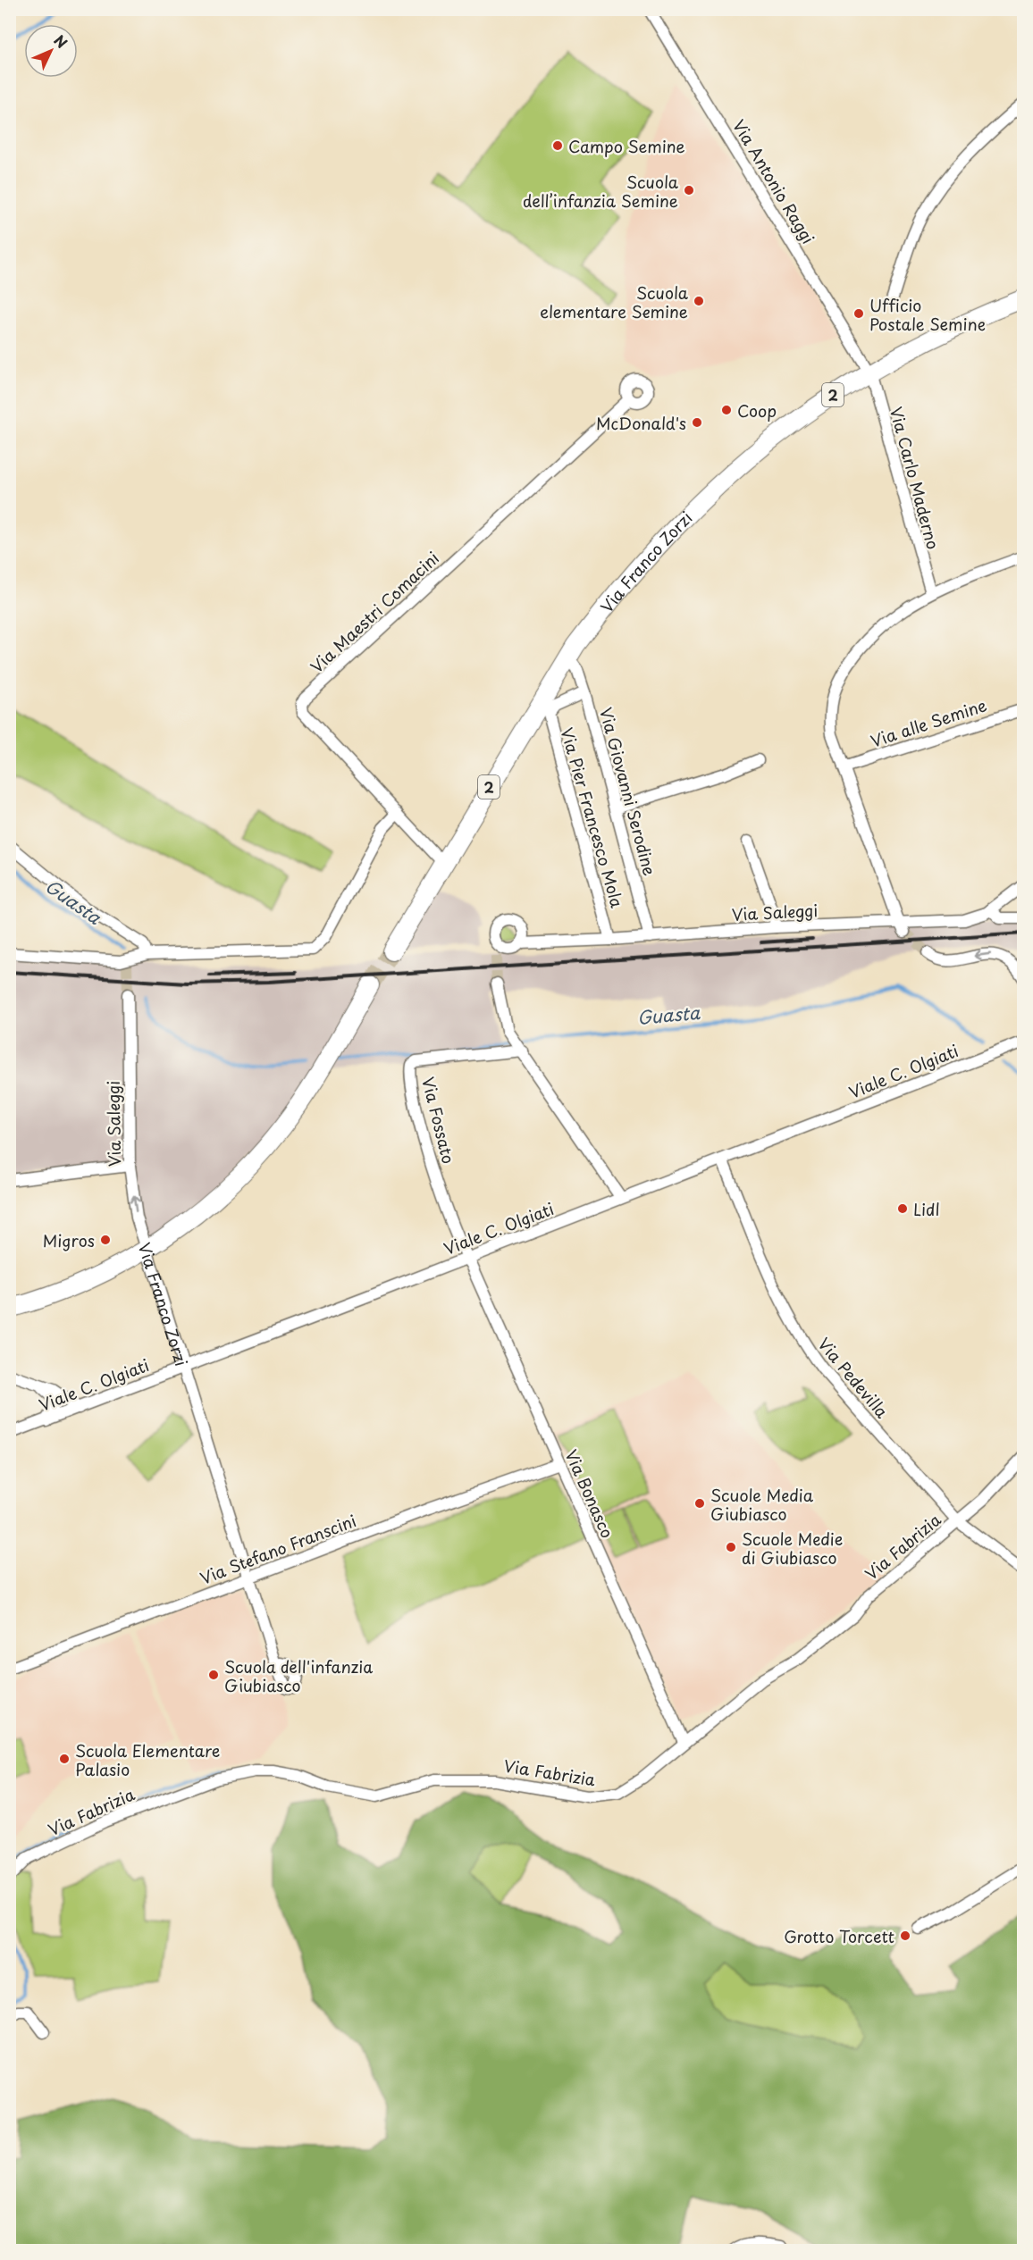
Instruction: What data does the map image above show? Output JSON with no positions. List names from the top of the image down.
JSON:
{
  "streets": {
    "main road": ["2", "Via Franco Zorzi"],
    "street": [
      "Via Antonio Raggi",
      "Via Carlo Maderno",
      "Via Maestri Comacini",
      "Via alle Semine",
      "Via Giovanni Serodine",
      "Via Pier Francesco Mola",
      "Via Saleggi",
      "Viale C. Olgiati",
      "Via Fossato",
      "Via Pedevilla",
      "Via Bonasco",
      "Via Fabrizia",
      "Via Stefano Franscini"
    ]
  },
  "crossings": [
    ["Via Antonio Raggi", "Via Carlo Maderno"],
    ["Via Antonio Raggi", "Via Franco Zorzi"],
    ["Via Carlo Maderno", "Via Franco Zorzi"],
    ["Via Franco Zorzi", "Via Maestri Comacini"],
    ["Via Franco Zorzi", "Via Giovanni Serodine"],
    ["Via Franco Zorzi", "Via Saleggi"],
    ["Via Franco Zorzi", "Viale C. Olgiati"],
    ["Via Franco Zorzi", "Via Stefano Franscini"],
    ["Via Giovanni Serodine", "Via Pier Francesco Mola"],
    ["Via Giovanni Serodine", "Via Saleggi"],
    ["Via Pier Francesco Mola", "Via Saleggi"],
    ["Viale C. Olgiati", "Via Fossato"],
    ["Viale C. Olgiati", "Via Pedevilla"],
    ["Viale C. Olgiati", "Via Bonasco"],
    ["Via Fossato", "Via Bonasco"],
    ["Via Pedevilla", "Via Fabrizia"],
    ["Via Bonasco", "Via Fabrizia"],
    ["Via Bonasco", "Via Stefano Franscini"]
  ],
  "water": ["Guasta"],
  "places": [
    "Campo Semine",
    "Scuola dell’infanzia Semine",
    "Scuola elementare Semine",
    "Ufficio Postale Semine",
    "Coop",
    "McDonald's",
    "Lidl",
    "Migros",
    "Scuole Media Giubiasco",
    "Scuole Medie di Giubiasco",
    "Scuola dell'infanzia Giubiasco",
    "Scuola Elementare Palasio",
    "Grotto Torcett"
  ],
  "north": "top right"
}
